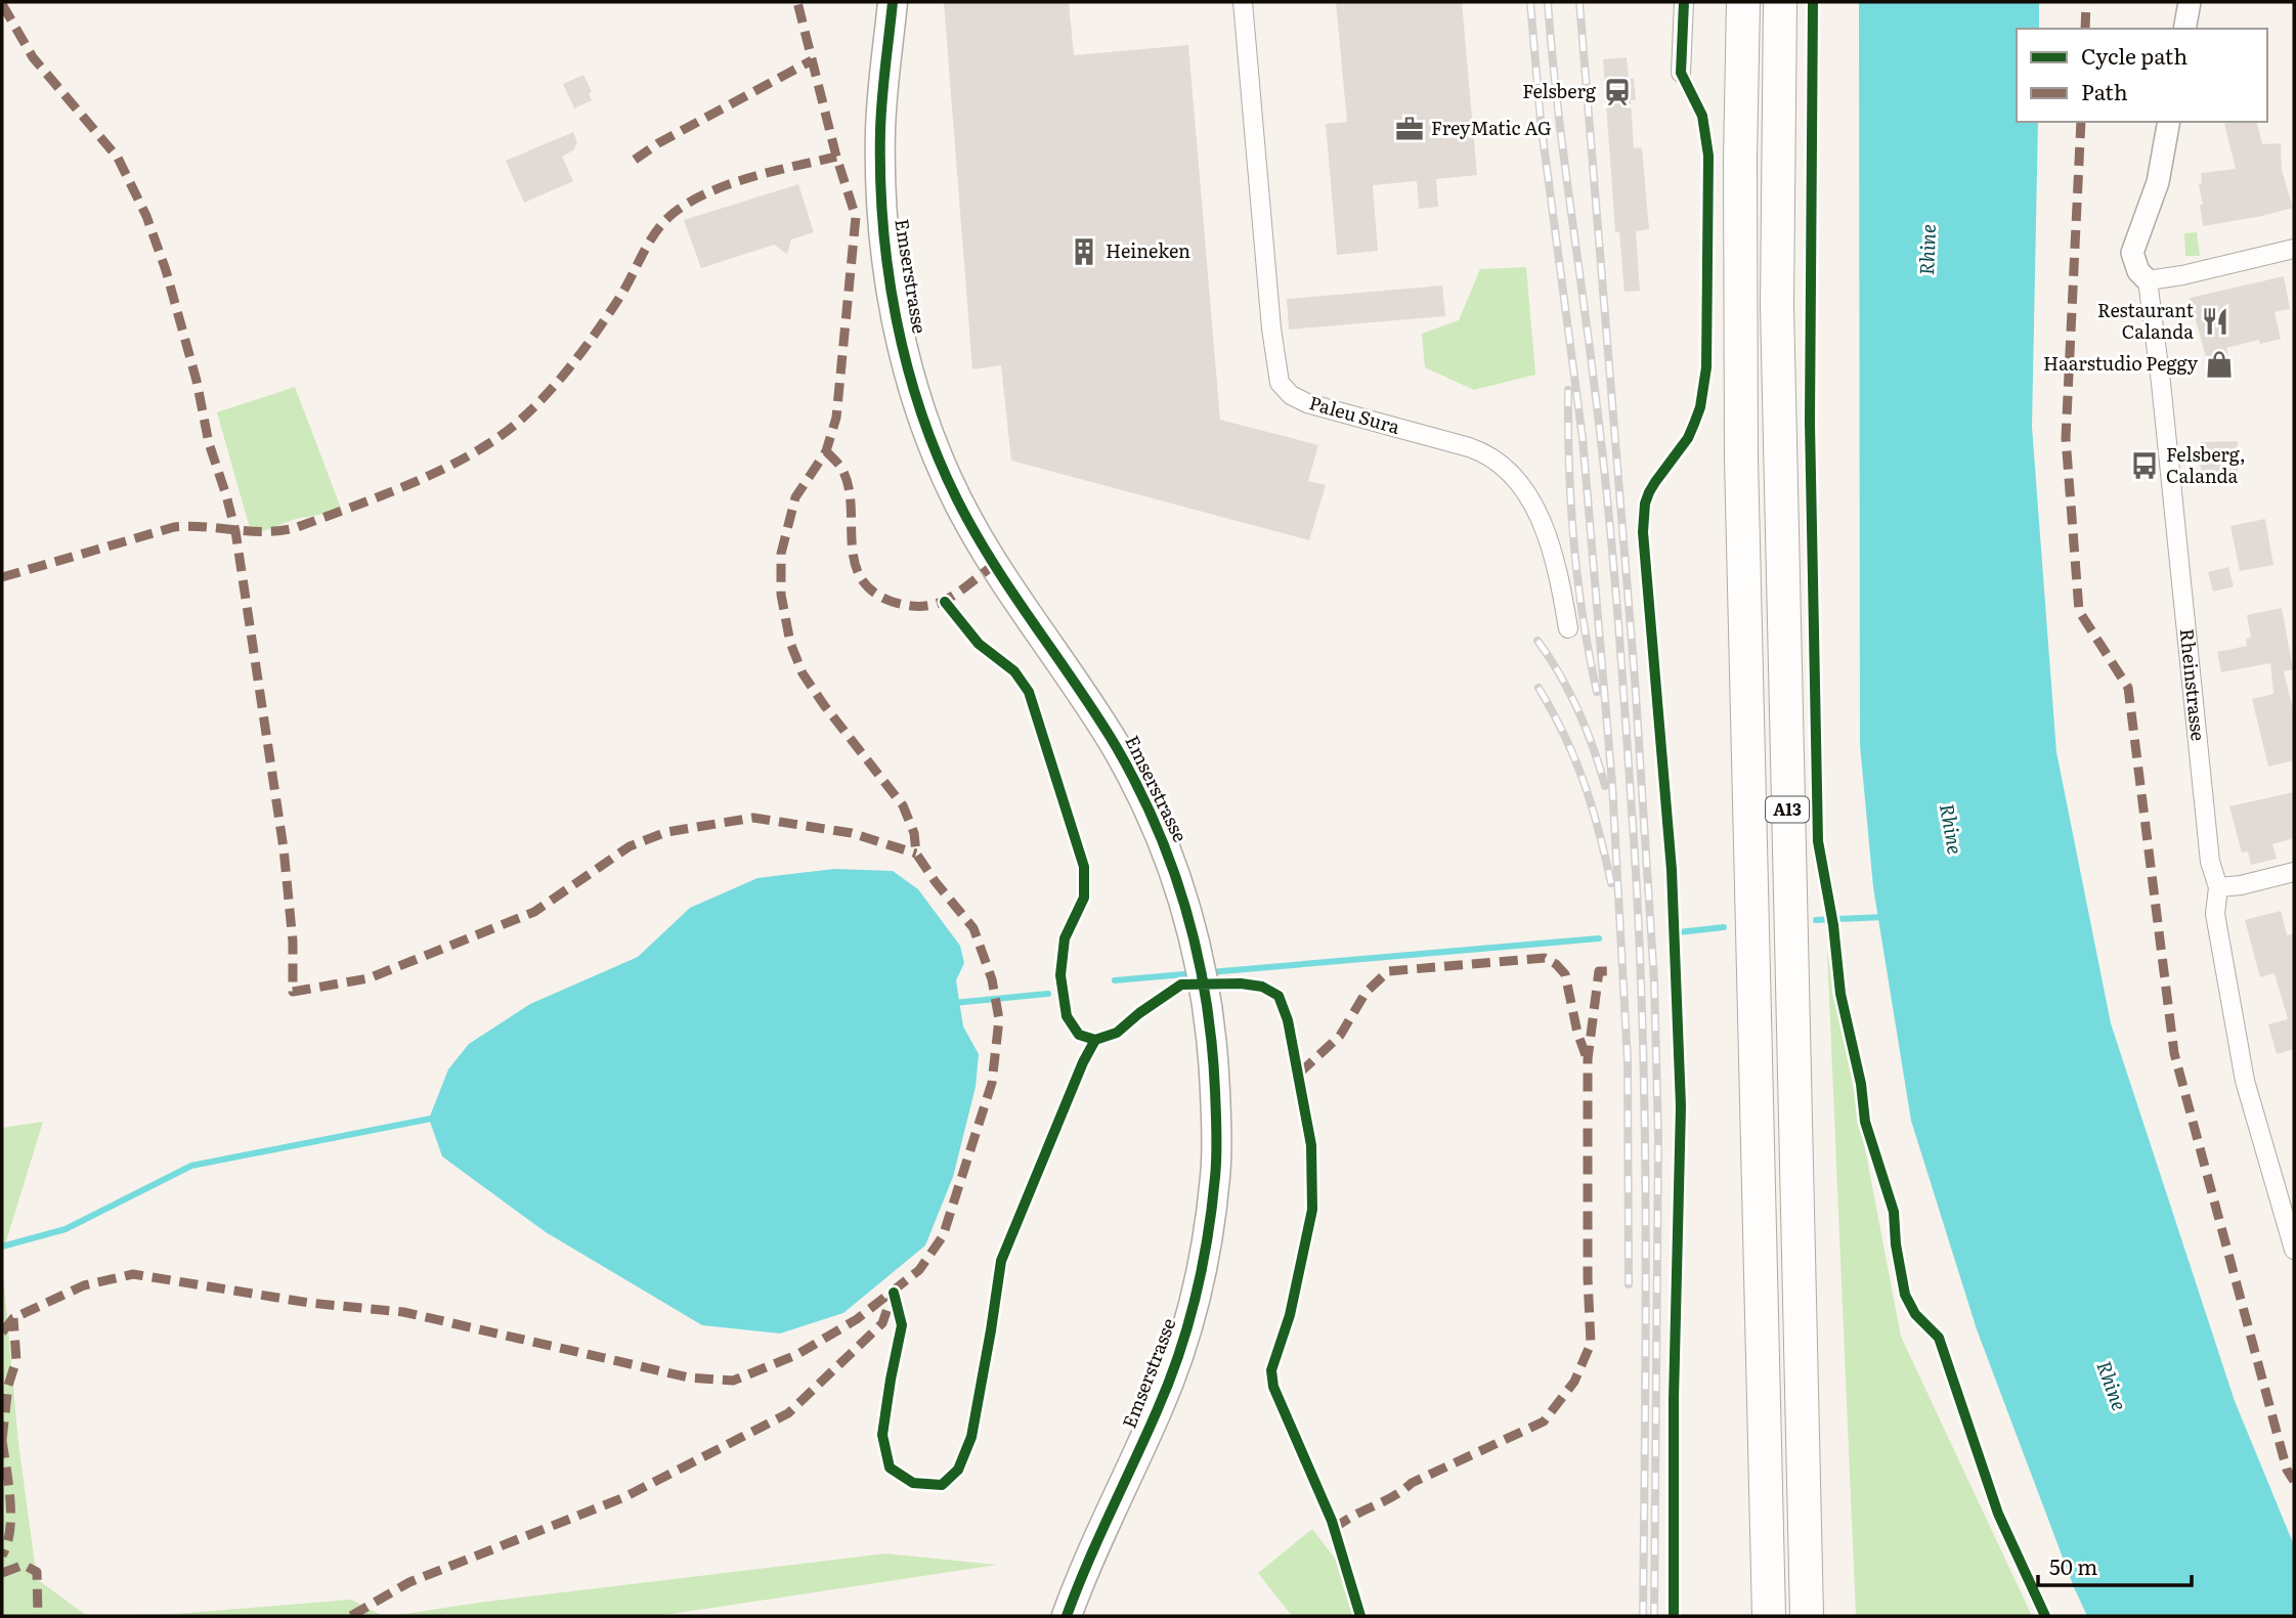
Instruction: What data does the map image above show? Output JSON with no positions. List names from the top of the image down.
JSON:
{
  "streets": {
    "highway": ["A13"],
    "main road": ["Emserstrasse"],
    "street": ["Paleu Sura", "Rheinstrasse"]
  },
  "water": ["Rhine"],
  "places": {
    "station": ["Felsberg"],
    "office": ["FreyMatic AG"],
    "building": ["Heineken"],
    "restaurant": ["Restaurant Calanda"],
    "shop": ["Haarstudio Peggy"],
    "bus stop": ["Felsberg, Calanda"]
  },
  "legend": ["Cycle path", "Path"],
  "scale_bar": "50 m"
}
